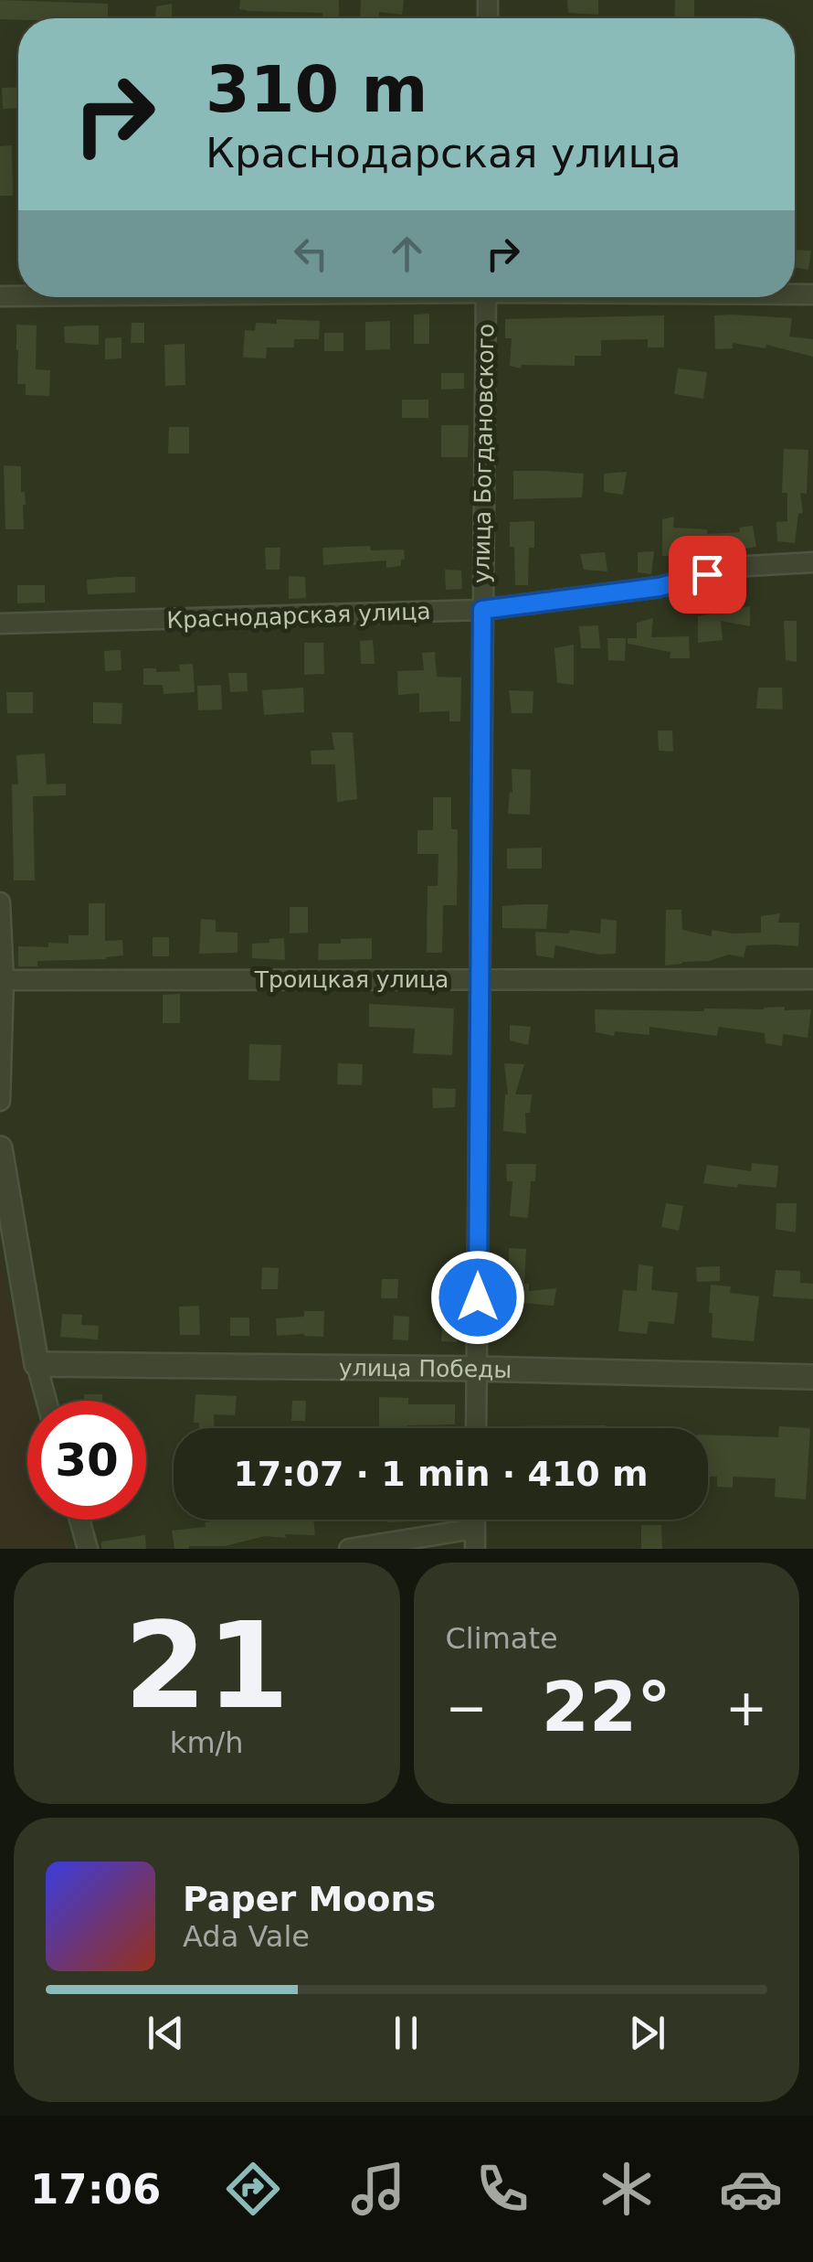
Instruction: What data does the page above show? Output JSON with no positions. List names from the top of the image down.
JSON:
{
  "streets": {
    "street": [
      "улица Богдановского",
      "Краснодарская улица",
      "Троицкая улица",
      "улица Победы"
    ]
  },
  "crossings": [
    ["улица Богдановского", "Краснодарская улица"],
    ["улица Богдановского", "Троицкая улица"],
    ["улица Богдановского", "улица Победы"]
  ],
  "page": {
    "turn": ["310 m", "Краснодарская улица"],
    "limit": "30",
    "trip": "17:07 · 1 min · 410 m",
    "tile": [
      ["21", "km/h"],
      "Climate"
    ],
    "heat": ["−", "22°", "+"],
    "song": ["Paper Moons", "Ada Vale"],
    "tabs": "17:06"
  }
}
